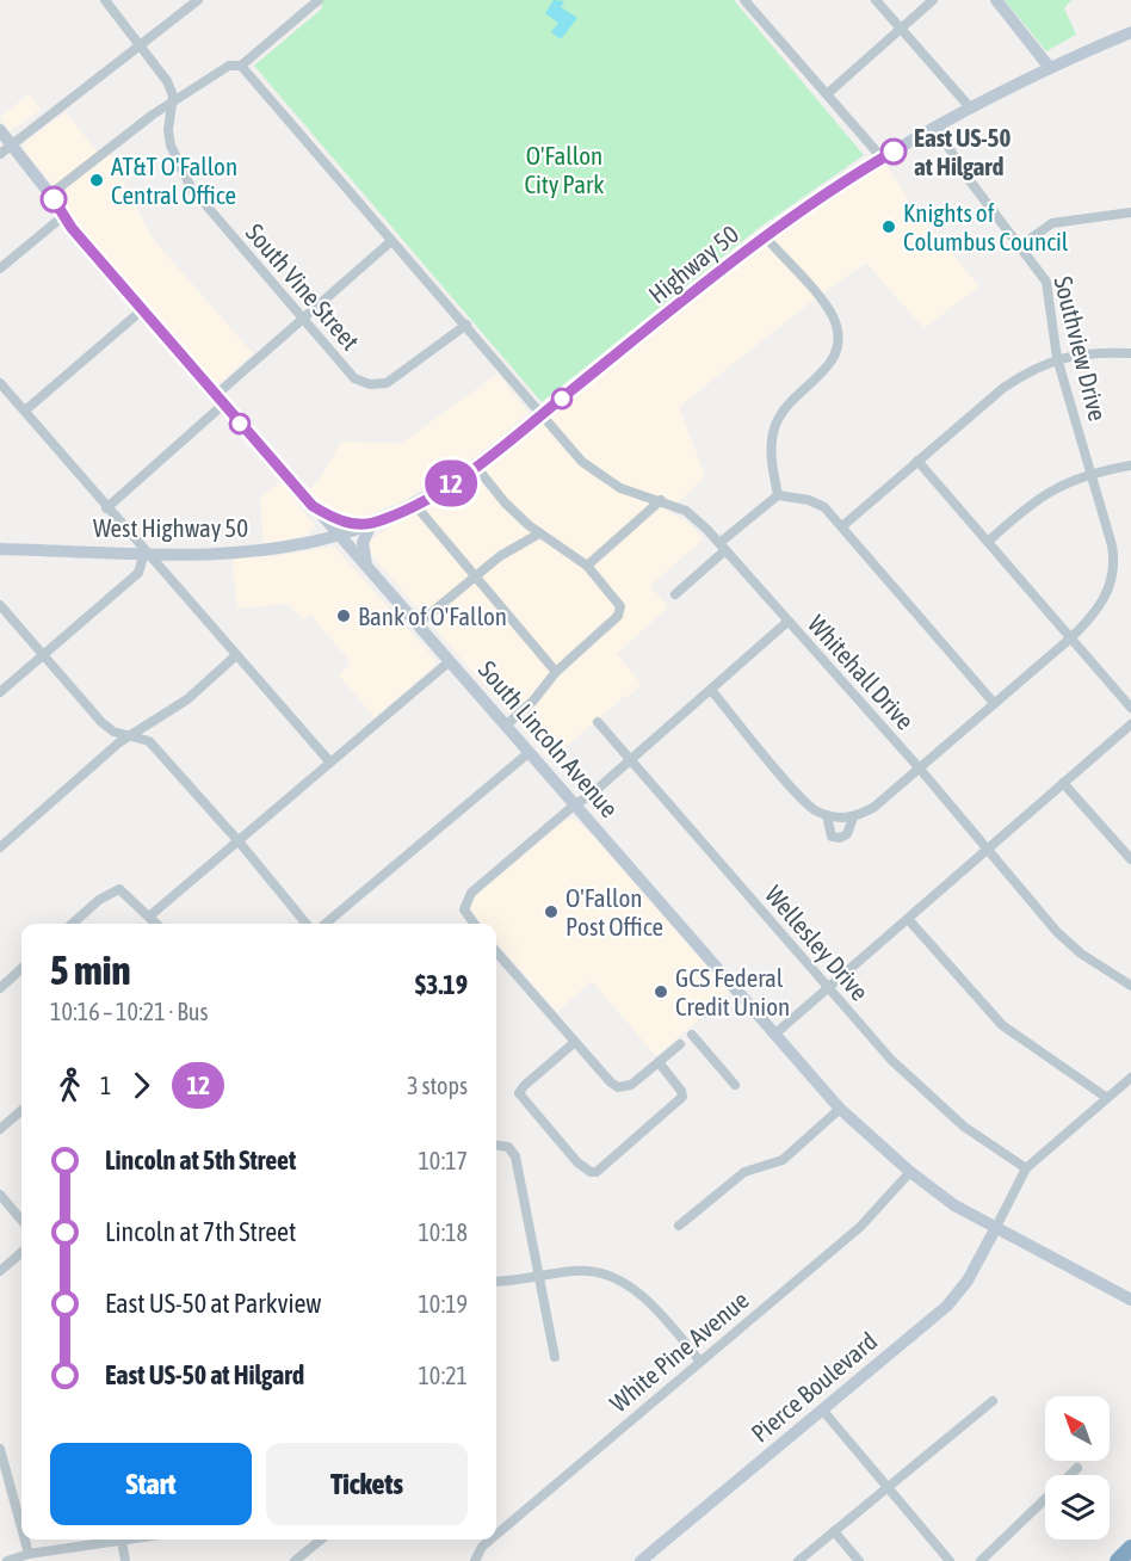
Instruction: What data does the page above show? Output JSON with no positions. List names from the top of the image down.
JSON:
{
  "streets": {
    "main road": [
      "Highway 50",
      "West Highway 50",
      "South Lincoln Avenue",
      "Pierce Boulevard"
    ],
    "street": [
      "South Vine Street",
      "Southview Drive",
      "Whitehall Drive",
      "Wellesley Drive",
      "White Pine Avenue"
    ]
  },
  "crossings": [
    ["Highway 50", "Southview Drive"],
    ["Highway 50", "West Highway 50"],
    ["Highway 50", "Whitehall Drive"],
    ["Highway 50", "South Lincoln Avenue"],
    ["South Vine Street", "Whitehall Drive"],
    ["Southview Drive", "Whitehall Drive"],
    ["West Highway 50", "South Lincoln Avenue"],
    ["South Lincoln Avenue", "White Pine Avenue"],
    ["South Lincoln Avenue", "Pierce Boulevard"]
  ],
  "parks": ["O'Fallon City Park"],
  "places": [
    "East US-50 at Hilgard",
    "AT&T O'Fallon Central Office",
    "Knights of Columbus Council",
    "Bank of O'Fallon",
    "O'Fallon Post Office",
    "GCS Federal Credit Union"
  ],
  "lines": ["bus line 12"],
  "north": "top left",
  "page": {
    "on_map": "12",
    "heading": ["5 min", "10:16 – 10:21 · Bus", "$3.19"],
    "legs": ["1", "12", "3 stops"],
    "list": [
      {
        "name": "Lincoln at 5th Street",
        "value": "10:17"
      },
      {
        "name": "Lincoln at 7th Street",
        "value": "10:18"
      },
      {
        "name": "East US-50 at Parkview",
        "value": "10:19"
      },
      {
        "name": "East US-50 at Hilgard",
        "value": "10:21"
      }
    ],
    "buttons": ["Start", "Tickets"]
  }
}
